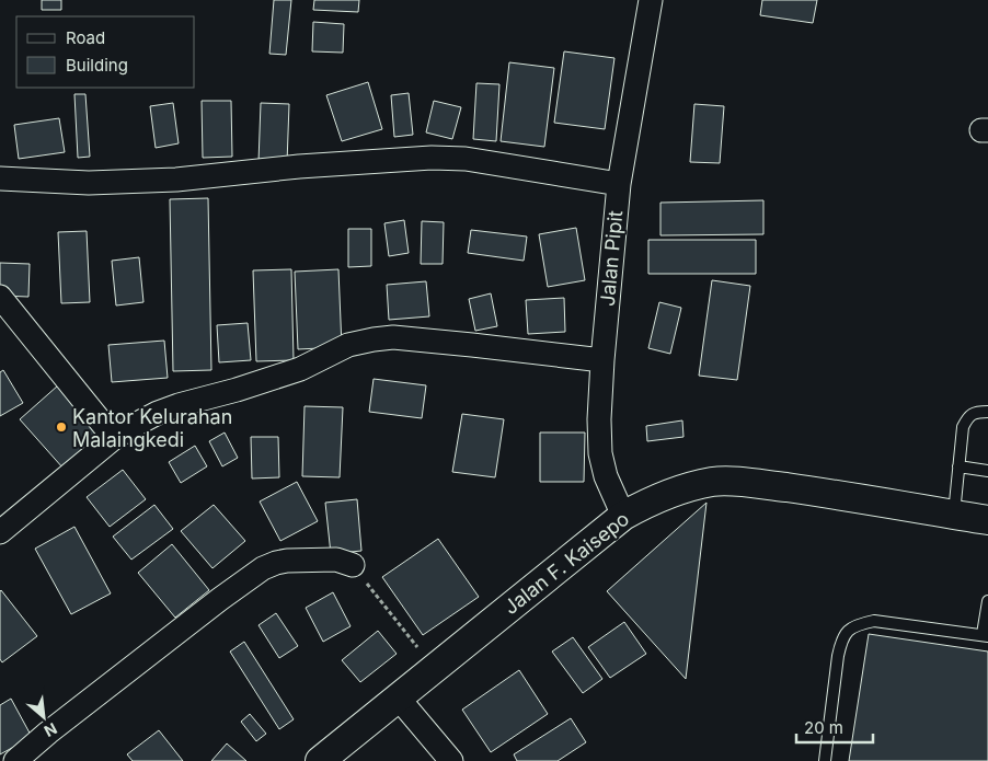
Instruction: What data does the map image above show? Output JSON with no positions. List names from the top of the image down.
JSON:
{
  "streets": {
    "street": ["Jalan Pipit", "Jalan F. Kaisepo"]
  },
  "crossings": [
    ["Jalan Pipit", "Jalan F. Kaisepo"]
  ],
  "places": ["Kantor Kelurahan Malaingkedi"],
  "legend": ["Road", "Building"],
  "scale_bar": "20 m",
  "north": "bottom right"
}
